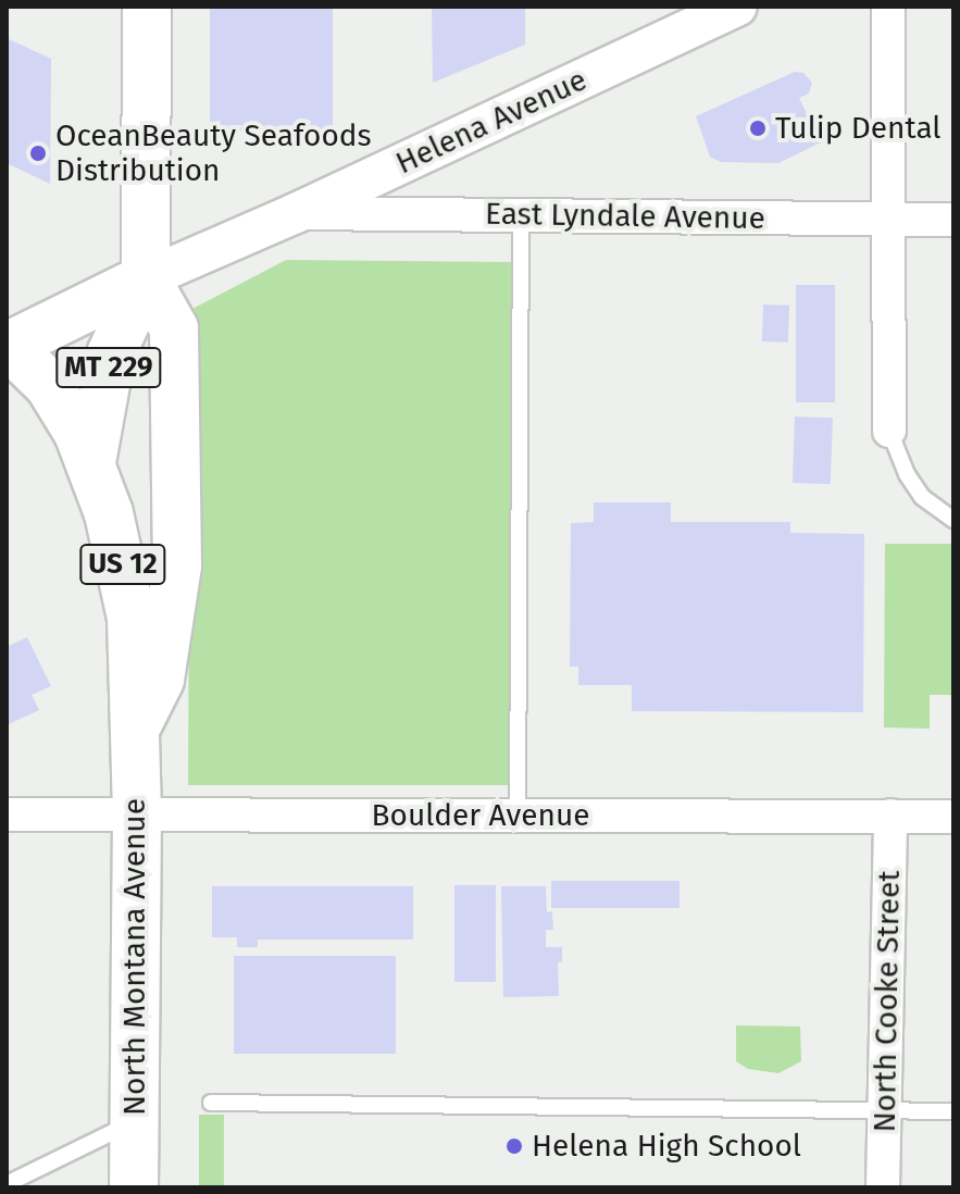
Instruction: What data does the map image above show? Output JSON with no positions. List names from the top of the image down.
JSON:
{
  "streets": {
    "main road": [
      "Helena Avenue",
      "MT 229",
      "US 12",
      "North Montana Avenue"
    ],
    "street": ["East Lyndale Avenue", "Boulder Avenue", "North Cooke Street"]
  },
  "crossings": [
    ["Helena Avenue", "East Lyndale Avenue"],
    ["Helena Avenue", "North Montana Avenue"],
    ["Boulder Avenue", "North Montana Avenue"],
    ["Boulder Avenue", "North Cooke Street"]
  ],
  "places": ["Tulip Dental", "OceanBeauty Seafoods Distribution", "Helena High School"]
}
